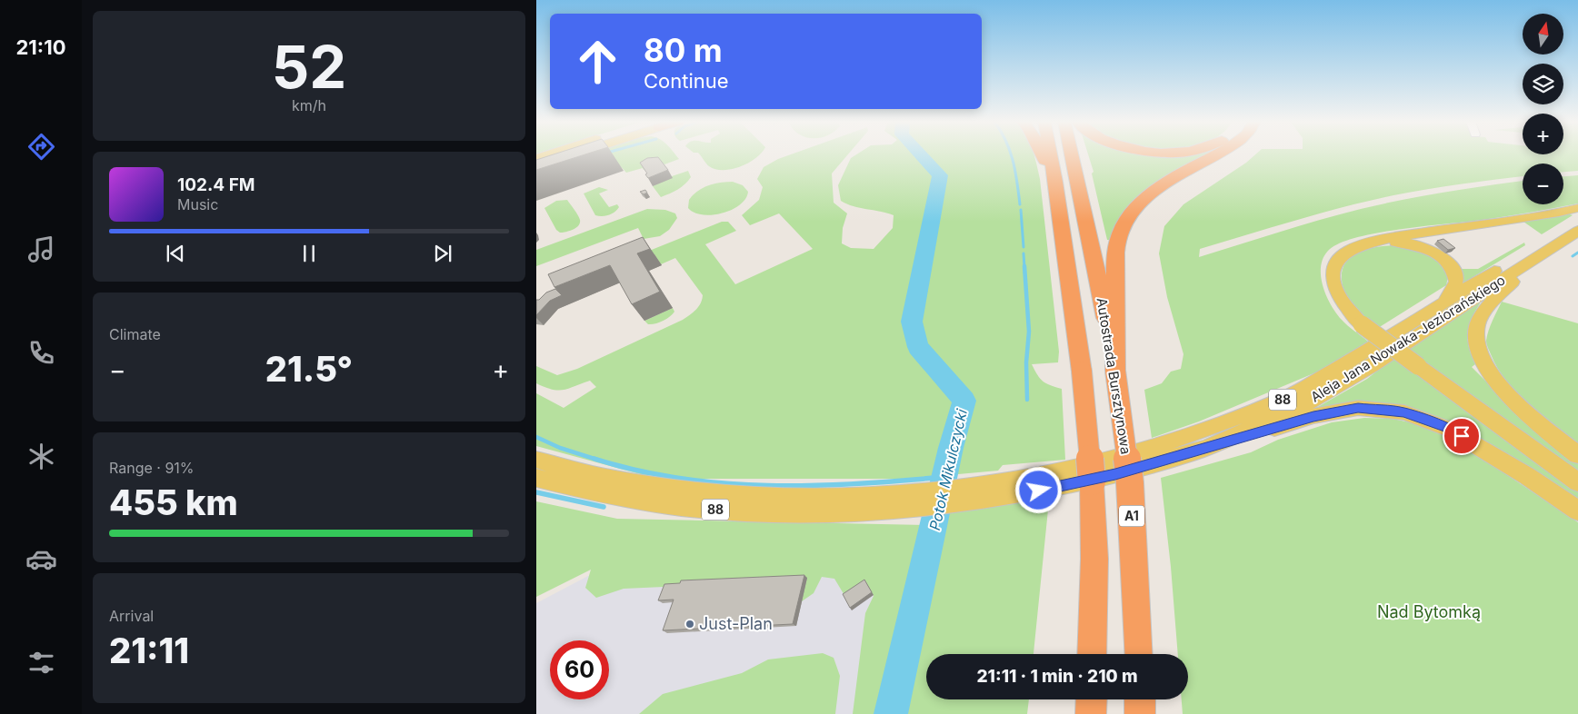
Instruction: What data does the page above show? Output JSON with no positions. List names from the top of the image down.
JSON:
{
  "streets": {
    "highway": ["Autostrada Bursztynowa", "A1"],
    "main road": ["Aleja Jana Nowaka-Jeziorańskiego", "88"]
  },
  "water": ["Potok Mikulczycki"],
  "parks": ["Nad Bytomką"],
  "places": ["Just-Plan"],
  "north": "top",
  "page": {
    "tabs": "21:10",
    "tile": [
      ["52", "km/h"],
      "Climate",
      ["Range · 91%", "455 km"],
      ["Arrival", "21:11"]
    ],
    "map_buttons": ["+", "−"],
    "turn": ["80 m", "Continue"],
    "song": ["102.4 FM", "Music"],
    "heat": ["−", "21.5°", "+"],
    "limit": "60",
    "trip": "21:11 · 1 min · 210 m"
  }
}
